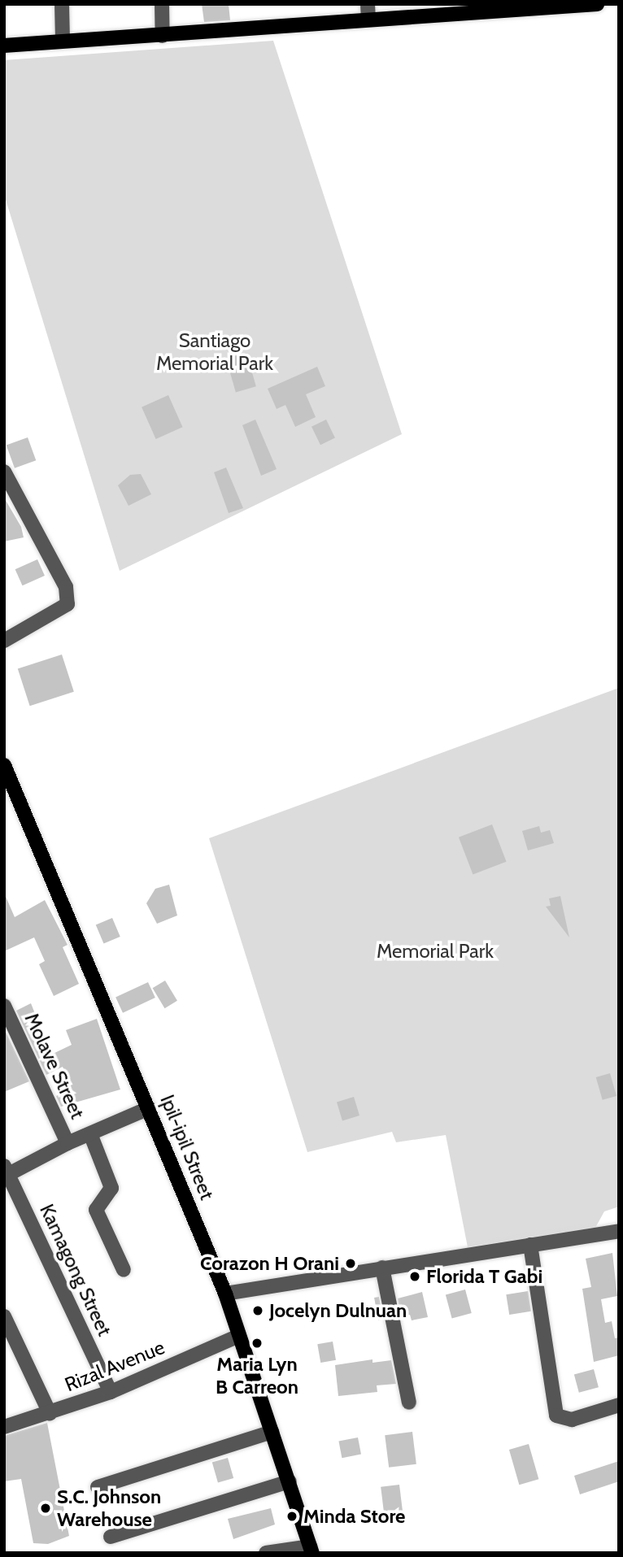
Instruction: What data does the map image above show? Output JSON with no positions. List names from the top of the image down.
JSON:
{
  "streets": {
    "main road": ["Ipil-ipil Street"],
    "street": ["Molave Street", "Kamagong Street", "Rizal Avenue"]
  },
  "crossings": [
    ["Ipil-ipil Street", "Rizal Avenue"],
    ["Kamagong Street", "Rizal Avenue"]
  ],
  "parks": ["Santiago Memorial Park", "Memorial Park"],
  "places": [
    "Corazon H Orani",
    "Florida T Gabi",
    "Jocelyn Dulnuan",
    "Maria Lyn B Carreon",
    "S.C. Johnson Warehouse",
    "Minda Store"
  ]
}
